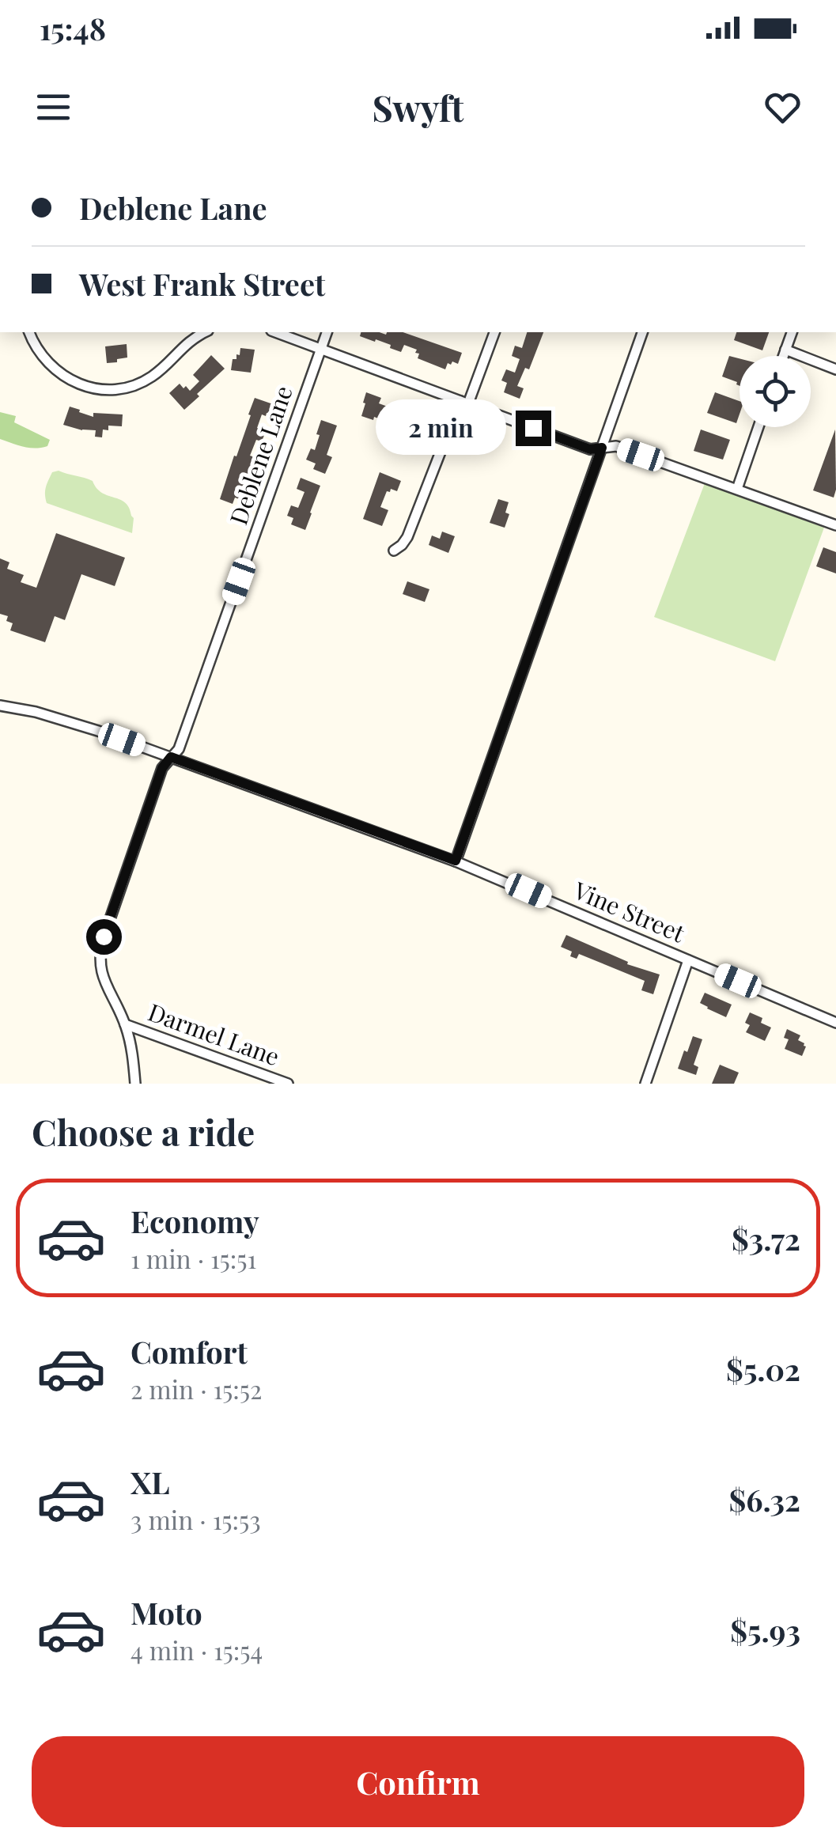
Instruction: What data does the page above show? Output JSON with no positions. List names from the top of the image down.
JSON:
{
  "streets": {
    "street": ["Deblene Lane", "Vine Street", "Darmel Lane"]
  },
  "crossings": [
    ["Deblene Lane", "Vine Street"],
    ["Deblene Lane", "Darmel Lane"]
  ],
  "page": {
    "status": "15:48",
    "header": "Swyft",
    "banner": ["Deblene Lane", "West Frank Street"],
    "bubble": "2 min",
    "heading": "Choose a ride",
    "list": [
      {
        "name": "Economy",
        "note": "1 min · 15:51",
        "value": "$3.72"
      },
      {
        "name": "Comfort",
        "note": "2 min · 15:52",
        "value": "$5.02"
      },
      {
        "name": "XL",
        "note": "3 min · 15:53",
        "value": "$6.32"
      },
      {
        "name": "Moto",
        "note": "4 min · 15:54",
        "value": "$5.93"
      }
    ],
    "buttons": "Confirm"
  }
}
